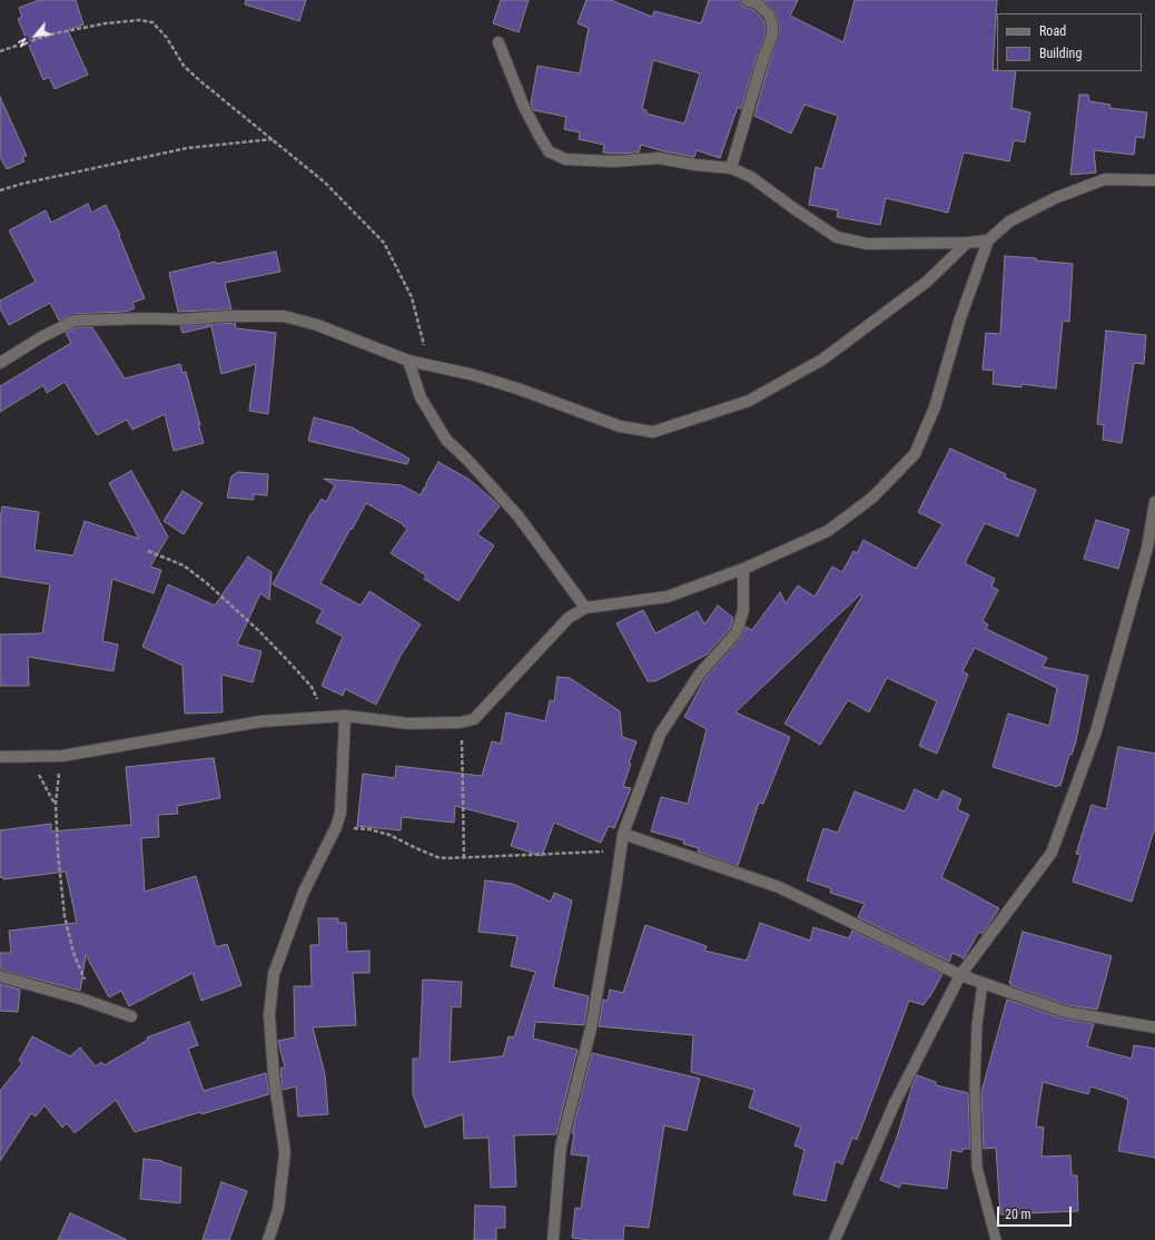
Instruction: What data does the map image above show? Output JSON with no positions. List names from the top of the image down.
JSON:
{
  "legend": ["Road", "Building"],
  "scale_bar": "20 m",
  "north": "bottom left"
}
